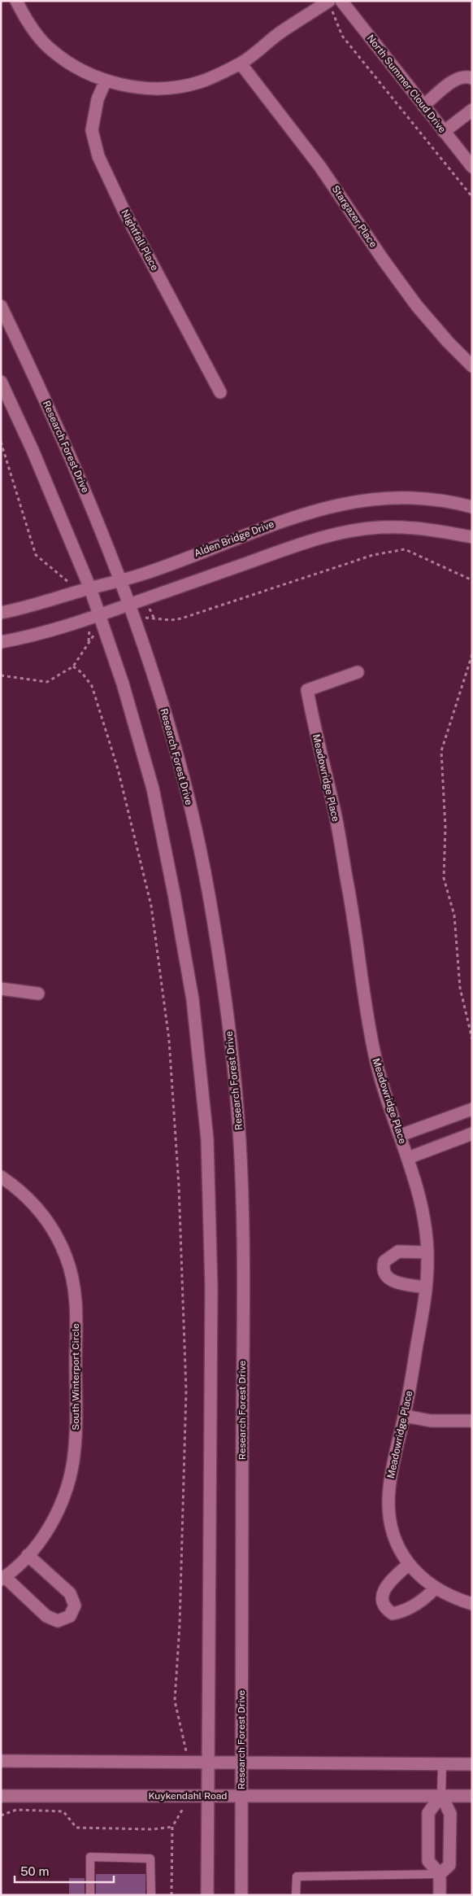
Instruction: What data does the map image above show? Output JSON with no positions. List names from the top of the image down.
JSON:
{
  "streets": {
    "street": [
      "North Summer Cloud Drive",
      "Stargazer Place",
      "Nightfall Place",
      "Research Forest Drive",
      "Alden Bridge Drive",
      "Meadowridge Place",
      "South Winterport Circle",
      "Kuykendahl Road"
    ]
  },
  "crossings": [
    ["Research Forest Drive", "Alden Bridge Drive"],
    ["Research Forest Drive", "Kuykendahl Road"]
  ],
  "scale_bar": "50 m"
}
